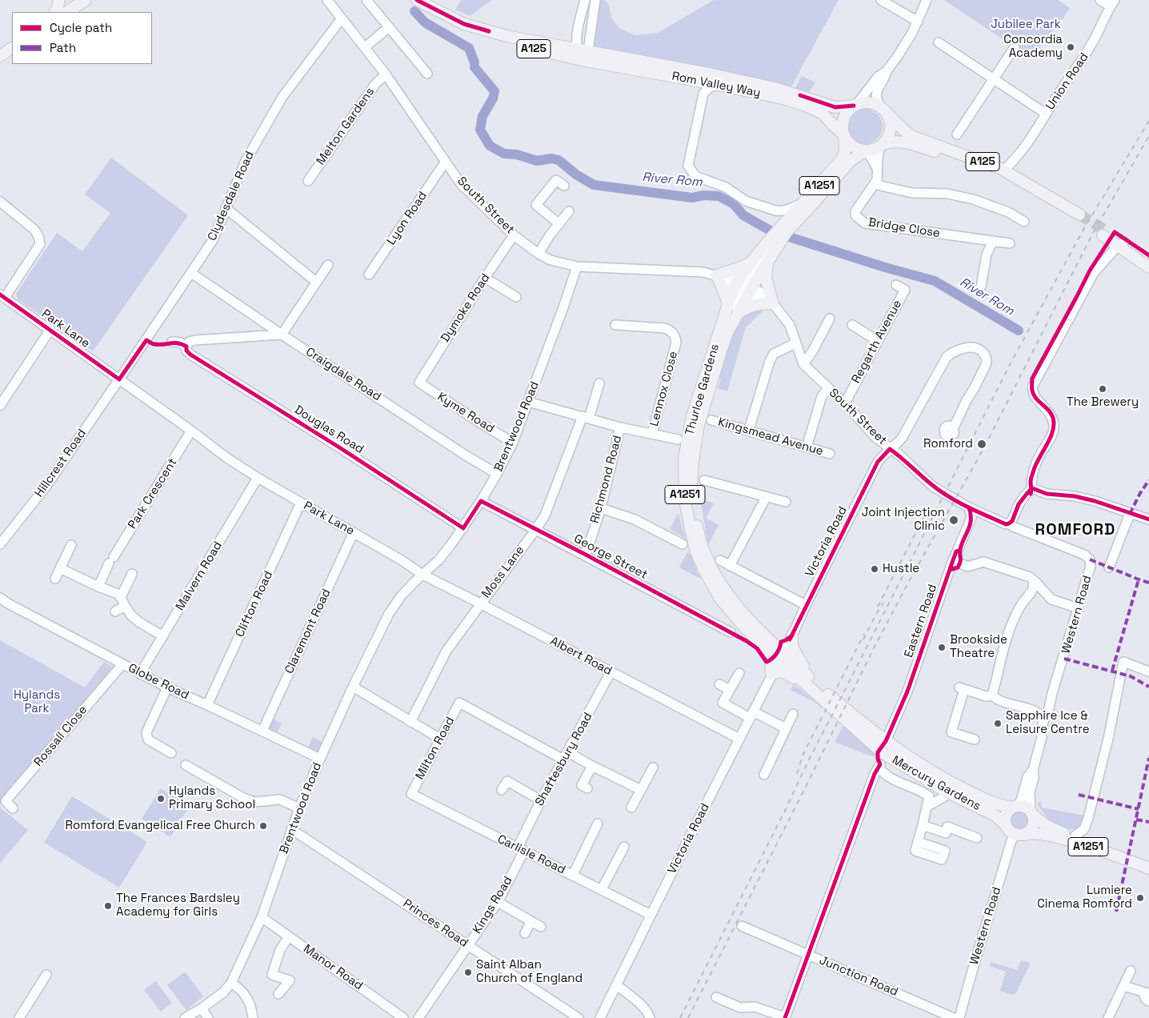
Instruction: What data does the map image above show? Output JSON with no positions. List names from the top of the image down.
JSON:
{
  "streets": {
    "main road": [
      "A125",
      "Rom Valley Way",
      "A1251",
      "Thurloe Gardens",
      "Mercury Gardens"
    ],
    "street": [
      "Union Road",
      "Melton Gardens",
      "Clydesdale Road",
      "South Street",
      "Lyon Road",
      "Bridge Close",
      "Dymoke Road",
      "Park Lane",
      "Regarth Avenue",
      "Craigdale Road",
      "Lennox Close",
      "Kyme Road",
      "Brentwood Road",
      "Douglas Road",
      "Kingsmead Avenue",
      "Hillcrest Road",
      "Richmond Road",
      "Park Crescent",
      "Victoria Road",
      "George Street",
      "Moss Lane",
      "Malvern Road",
      "Clifton Road",
      "Western Road",
      "Eastern Road",
      "Claremont Road",
      "Albert Road",
      "Globe Road",
      "Rossall Close",
      "Milton Road",
      "Shaftesbury Road",
      "Carlisle Road",
      "Kings Road",
      "Princes Road",
      "Manor Road",
      "Junction Road"
    ]
  },
  "crossings": [
    ["A125", "Union Road"],
    ["A125", "Rom Valley Way"],
    ["A125", "A1251"],
    ["Rom Valley Way", "A1251"],
    ["Melton Gardens", "South Street"],
    ["A1251", "South Street"],
    ["A1251", "Thurloe Gardens"],
    ["A1251", "Victoria Road"],
    ["A1251", "Western Road"],
    ["A1251", "Mercury Gardens"],
    ["Clydesdale Road", "South Street"],
    ["Clydesdale Road", "Park Lane"],
    ["Clydesdale Road", "Craigdale Road"],
    ["Clydesdale Road", "Hillcrest Road"],
    ["South Street", "Lyon Road"],
    ["South Street", "Dymoke Road"],
    ["South Street", "Regarth Avenue"],
    ["South Street", "Thurloe Gardens"],
    ["South Street", "Brentwood Road"],
    ["South Street", "Victoria Road"],
    ["South Street", "Western Road"],
    ["South Street", "Eastern Road"],
    ["Dymoke Road", "Kyme Road"],
    ["Park Lane", "Brentwood Road"],
    ["Park Lane", "Hillcrest Road"],
    ["Park Lane", "Park Crescent"],
    ["Park Lane", "Malvern Road"],
    ["Park Lane", "Clifton Road"],
    ["Park Lane", "Claremont Road"],
    ["Park Lane", "Albert Road"],
    ["Craigdale Road", "Brentwood Road"],
    ["Thurloe Gardens", "Victoria Road"],
    ["Thurloe Gardens", "Mercury Gardens"],
    ["Kyme Road", "Brentwood Road"],
    ["Brentwood Road", "Douglas Road"],
    ["Brentwood Road", "George Street"],
    ["Brentwood Road", "Albert Road"],
    ["Brentwood Road", "Globe Road"],
    ["Brentwood Road", "Princes Road"],
    ["Brentwood Road", "Manor Road"],
    ["Richmond Road", "George Street"],
    ["Victoria Road", "Albert Road"],
    ["Victoria Road", "Mercury Gardens"],
    ["Victoria Road", "Carlisle Road"],
    ["George Street", "Moss Lane"],
    ["Moss Lane", "Albert Road"],
    ["Malvern Road", "Globe Road"],
    ["Clifton Road", "Globe Road"],
    ["Western Road", "Mercury Gardens"],
    ["Eastern Road", "Mercury Gardens"],
    ["Claremont Road", "Globe Road"],
    ["Albert Road", "Shaftesbury Road"],
    ["Globe Road", "Rossall Close"],
    ["Milton Road", "Shaftesbury Road"],
    ["Milton Road", "Carlisle Road"],
    ["Shaftesbury Road", "Carlisle Road"],
    ["Shaftesbury Road", "Kings Road"],
    ["Carlisle Road", "Kings Road"],
    ["Kings Road", "Princes Road"]
  ],
  "districts": ["ROMFORD"],
  "water": ["River Rom"],
  "parks": ["Jubilee Park", "Hylands Park"],
  "places": [
    "Concordia Academy",
    "The Brewery",
    "Romford",
    "Joint Injection Clinic",
    "Hustle",
    "Brookside Theatre",
    "Sapphire Ice & Leisure Centre",
    "Hylands Primary School",
    "Romford Evangelical Free Church",
    "Lumiere Cinema Romford",
    "The Frances Bardsley Academy for Girls",
    "Saint Alban Church of England"
  ],
  "legend": ["Cycle path", "Path"]
}
